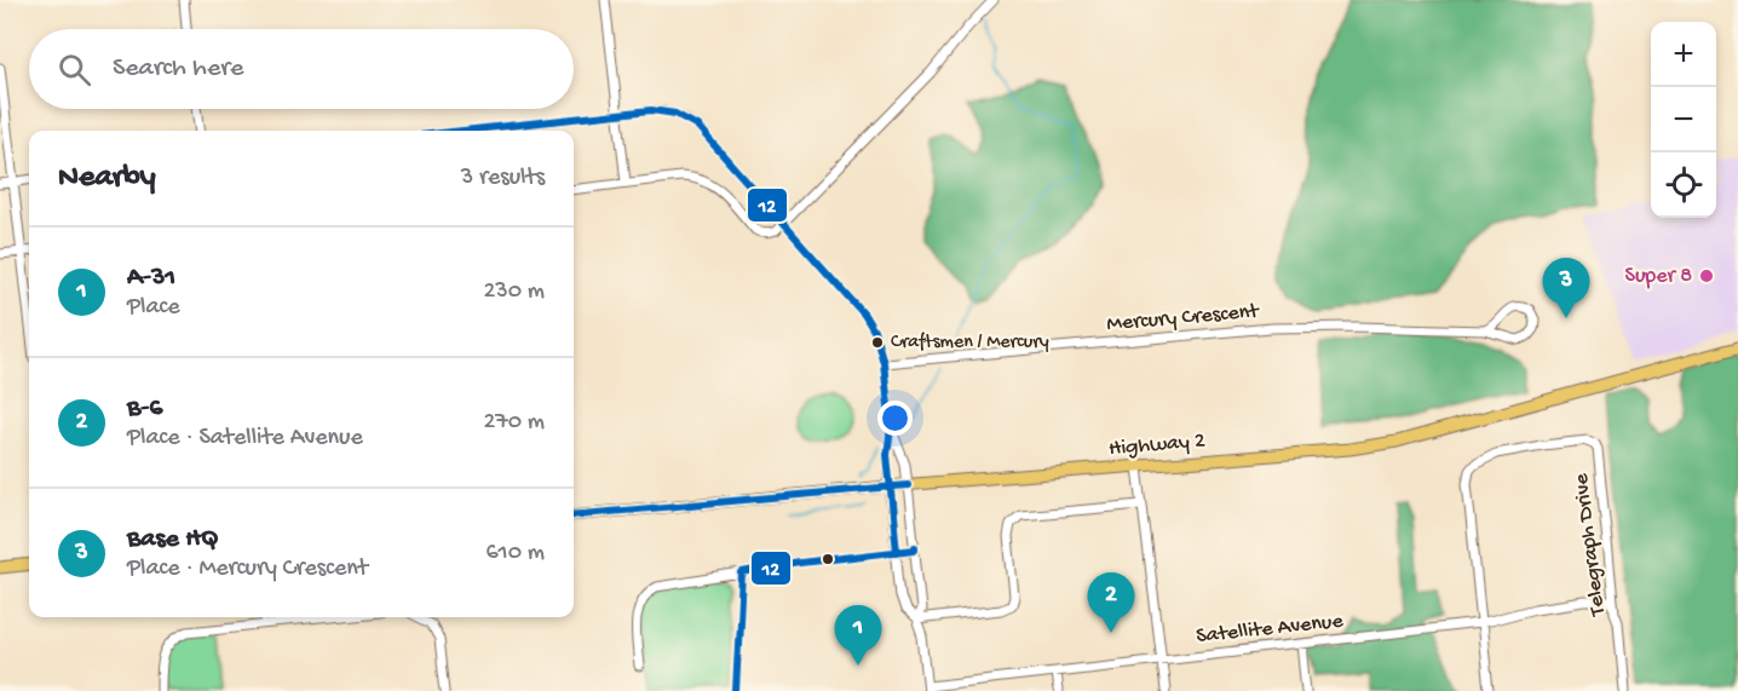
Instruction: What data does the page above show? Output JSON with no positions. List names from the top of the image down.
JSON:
{
  "streets": {
    "main road": ["Highway 2"],
    "street": ["Mercury Crescent", "Telegraph Drive", "Satellite Avenue"]
  },
  "crossings": [
    ["Telegraph Drive", "Satellite Avenue"]
  ],
  "places": ["Super 8", "Craftsmen / Mercury"],
  "lines": ["transit line 12"],
  "page": {
    "map_buttons": ["+", "−"],
    "search": "Search here",
    "heading": ["Nearby", "3 results"],
    "list": [
      {
        "mark": "1",
        "name": "A-31",
        "note": "Place",
        "value": "230 m"
      },
      {
        "mark": "2",
        "name": "B-6",
        "note": "Place · Satellite Avenue",
        "value": "270 m"
      },
      {
        "mark": "3",
        "name": "Base HQ",
        "note": "Place · Mercury Crescent",
        "value": "610 m"
      }
    ],
    "pins": ["3", "2", "1"]
  }
}
